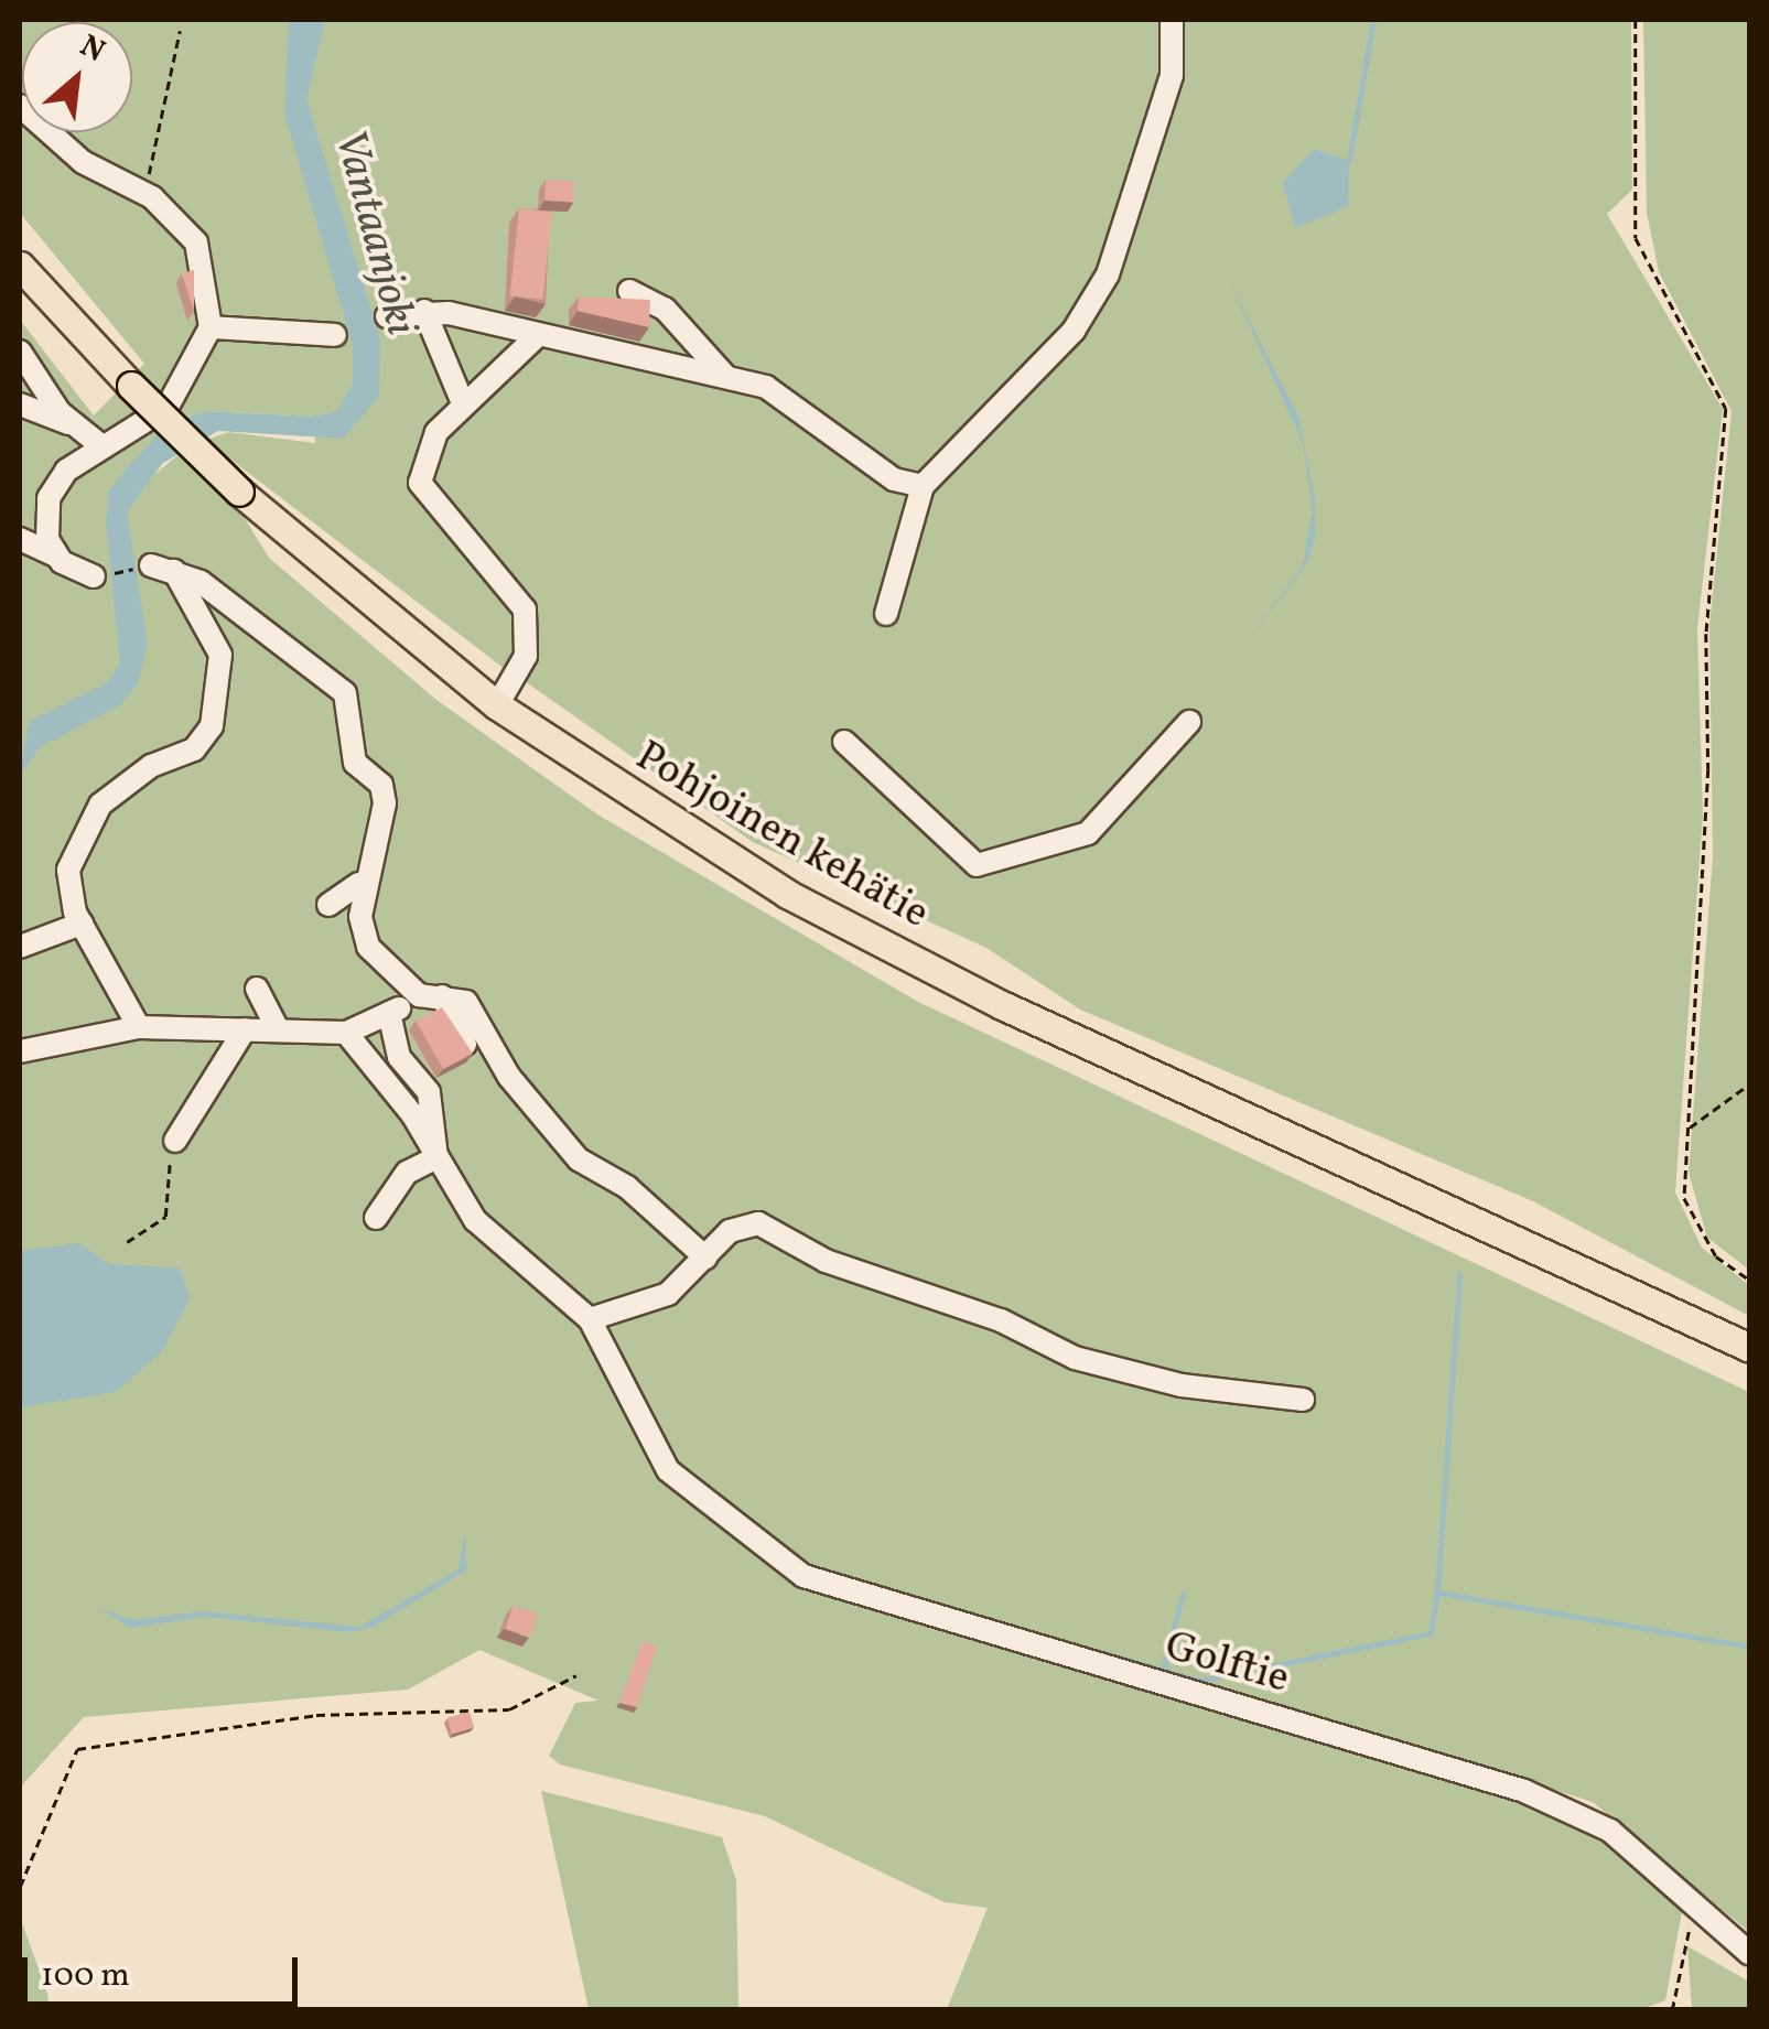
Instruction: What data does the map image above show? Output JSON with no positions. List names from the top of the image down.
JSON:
{
  "streets": {
    "main road": ["Pohjoinen kehätie"],
    "street": ["Golftie"]
  },
  "water": ["Vantaanjoki"],
  "scale_bar": "100 m",
  "north": "top right"
}
